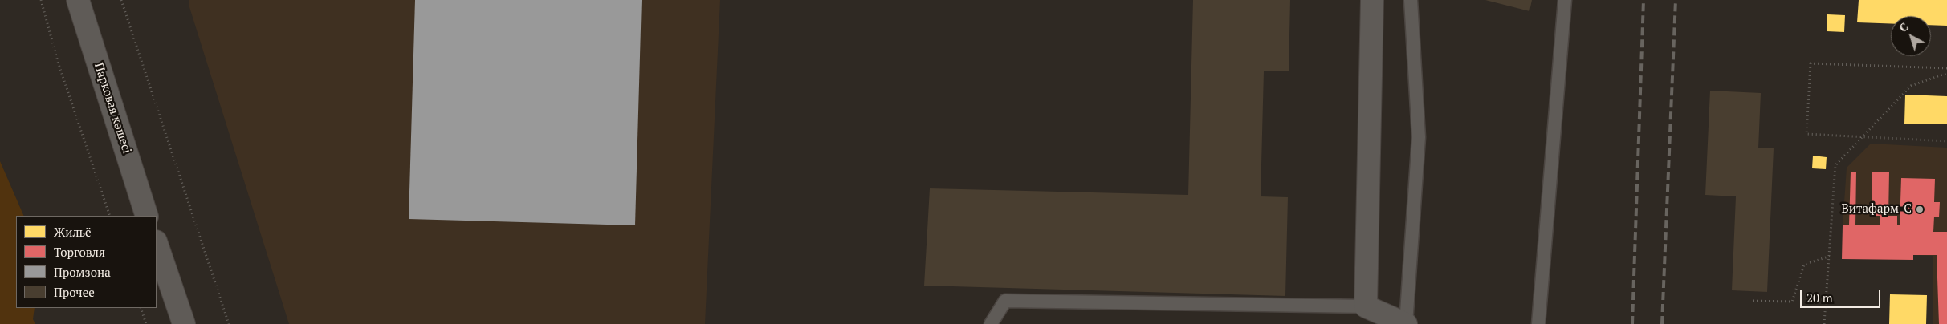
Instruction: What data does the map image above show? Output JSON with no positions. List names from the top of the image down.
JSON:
{
  "streets": {
    "street": ["Парковая көшесі"]
  },
  "places": ["Витафарм-С"],
  "legend": [
    "Жильё",
    "Торговля",
    "Промзона",
    "Прочее"
  ],
  "scale_bar": "20 m",
  "north": "top left"
}
